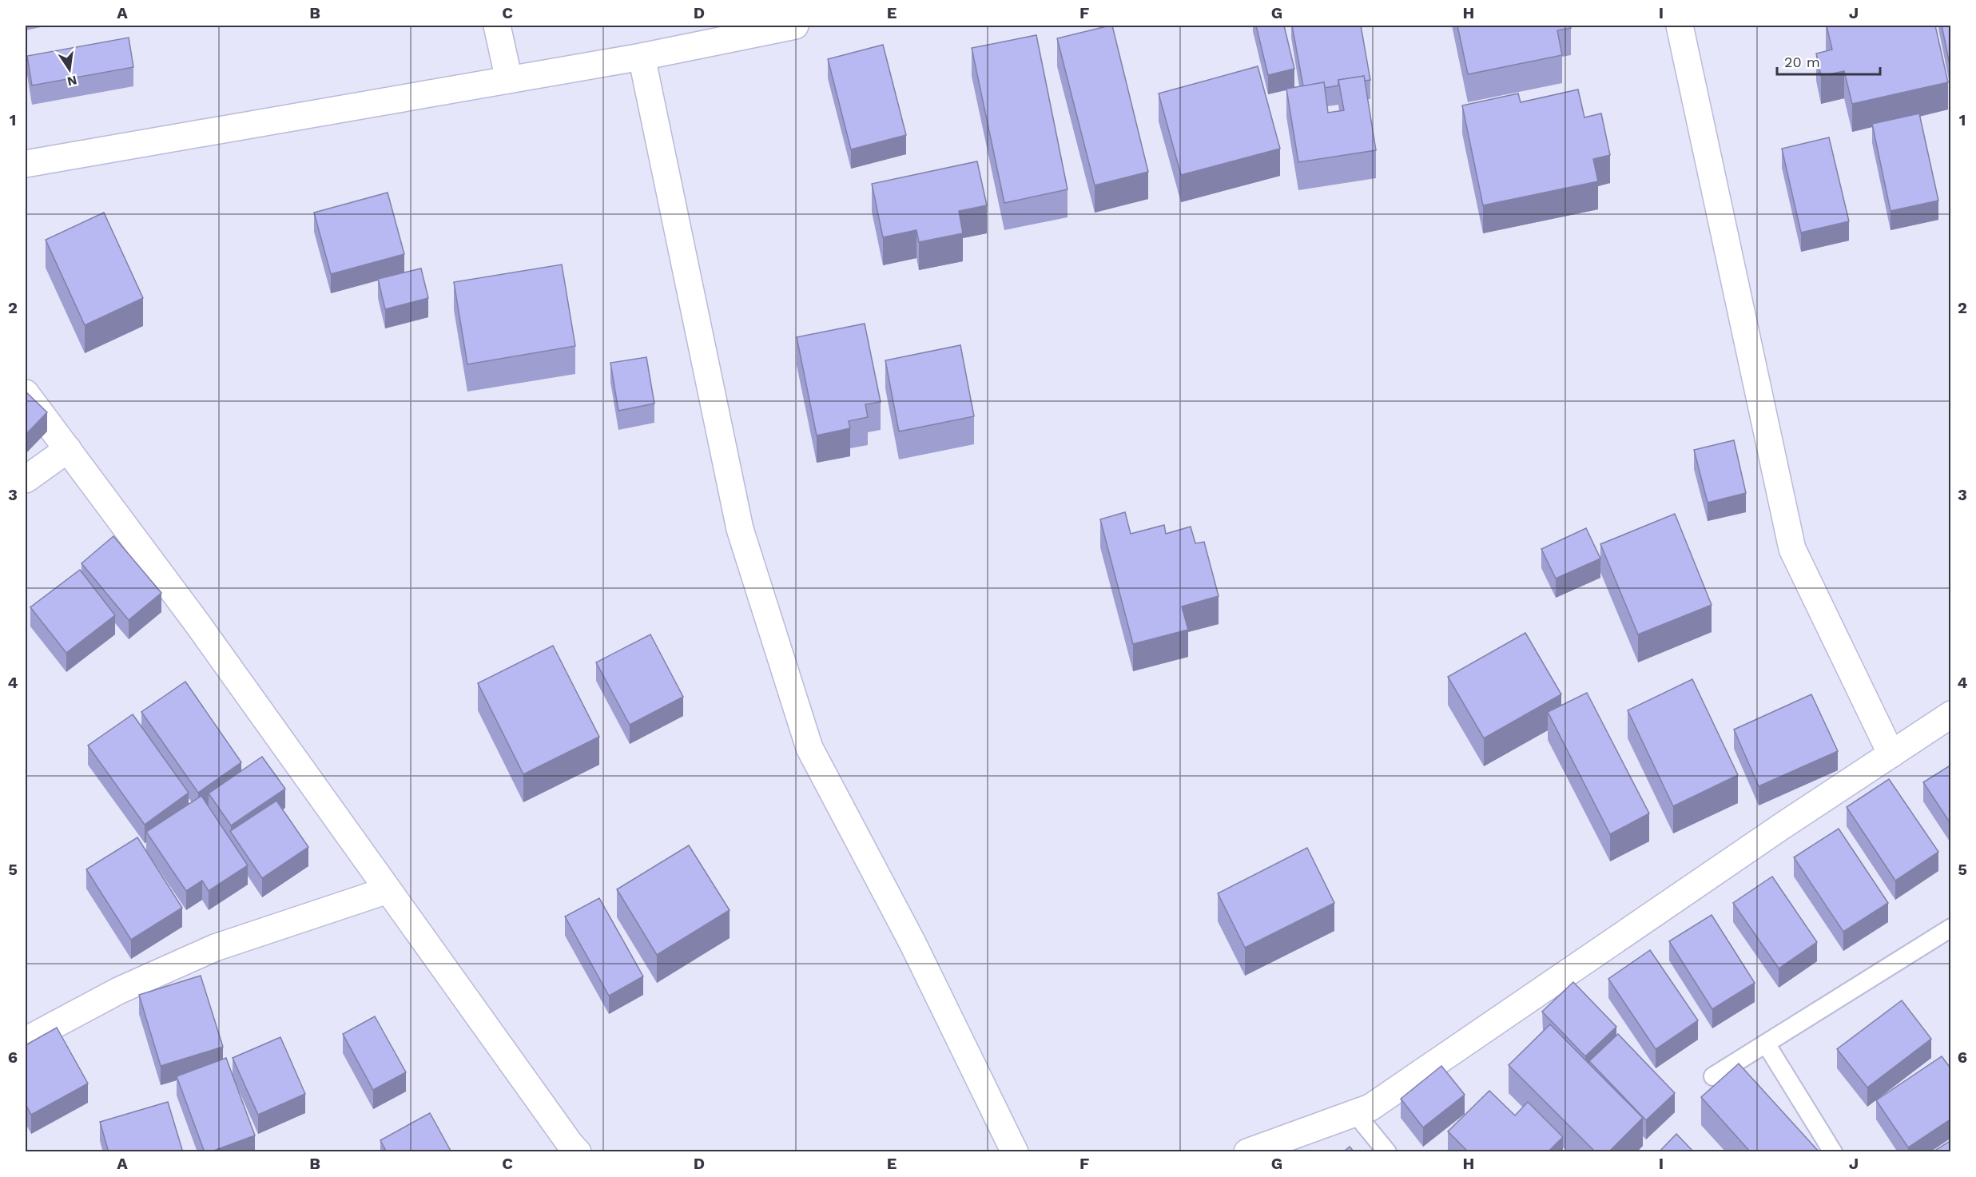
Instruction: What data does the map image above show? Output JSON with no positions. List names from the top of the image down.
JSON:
{
  "scale_bar": "20 m",
  "north": "bottom",
  "grid": {
    "columns": [
      "A",
      "B",
      "C",
      "D",
      "E",
      "F",
      "G",
      "H",
      "I",
      "J"
    ],
    "rows": [
      "1",
      "2",
      "3",
      "4",
      "5",
      "6"
    ]
  }
}
